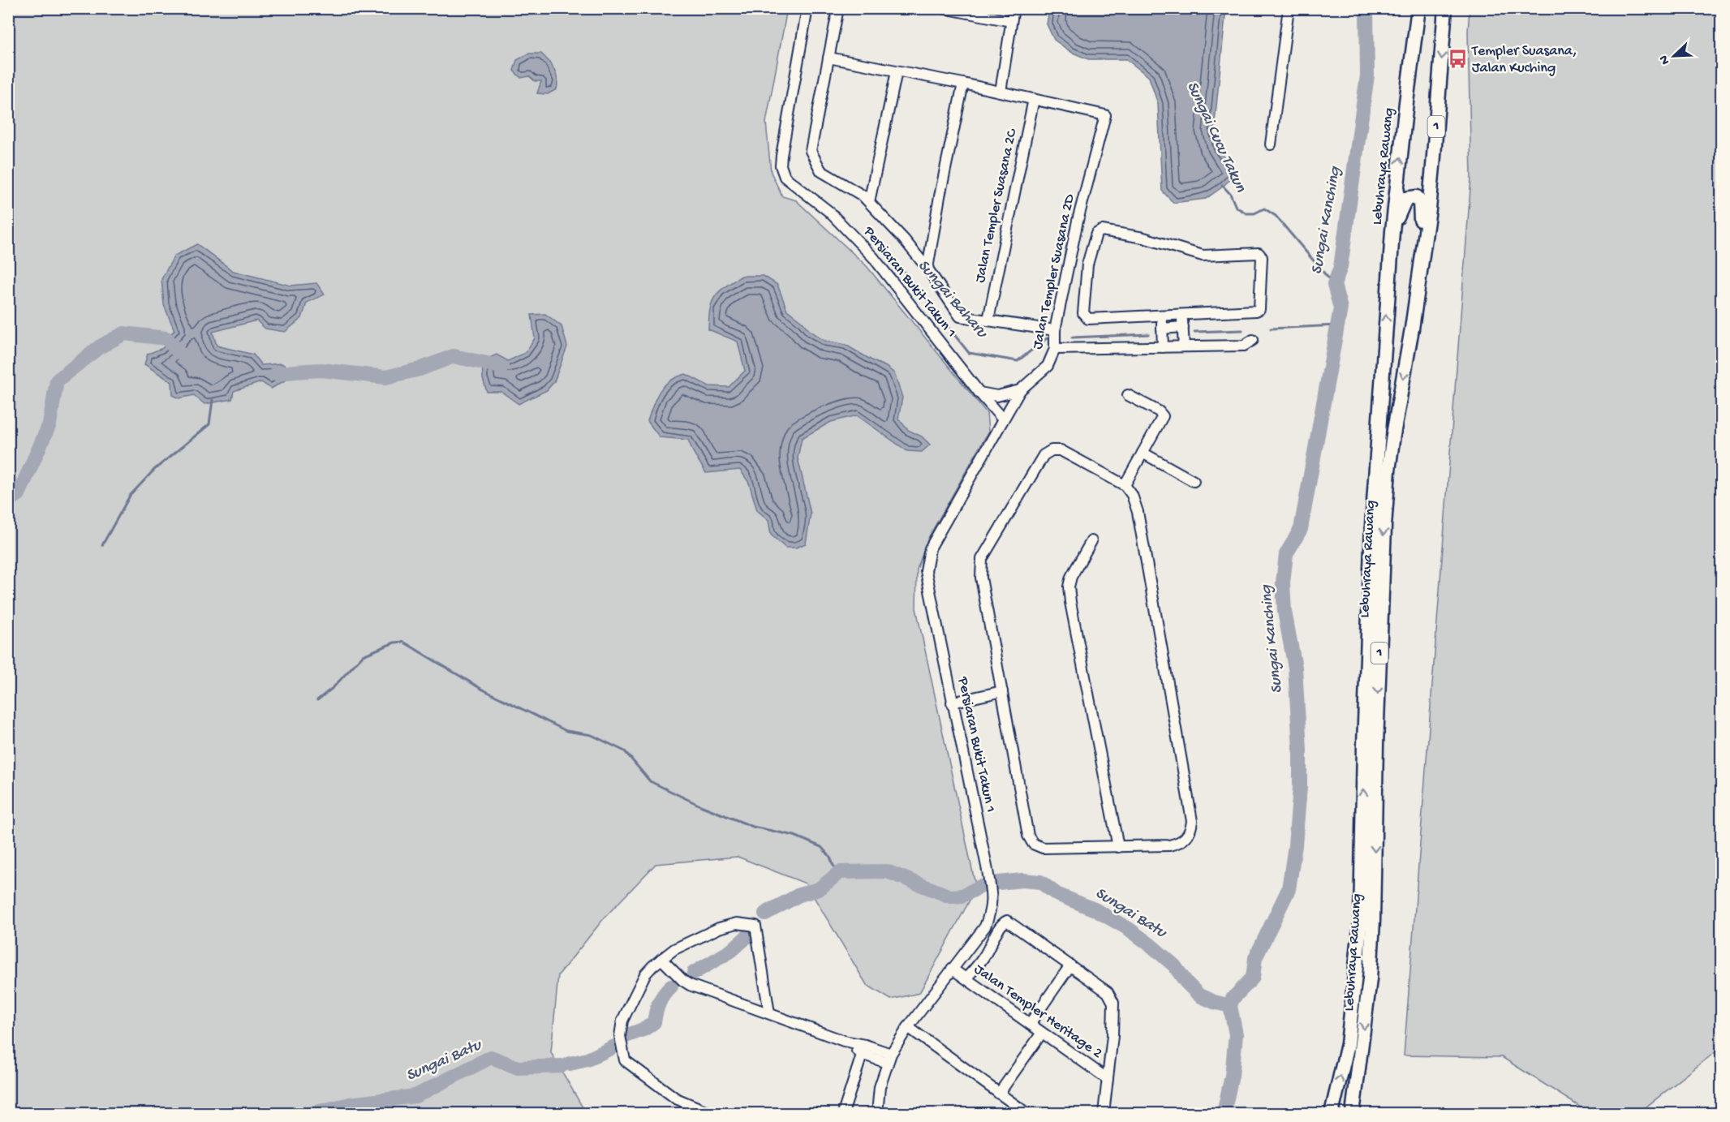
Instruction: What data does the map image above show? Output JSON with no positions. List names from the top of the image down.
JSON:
{
  "streets": {
    "highway": ["1", "Lebuhraya Rawang"],
    "street": [
      "Jalan Templer Suasana 2C",
      "Jalan Templer Suasana 2D",
      "Persiaran Bukit Takun 1",
      "Jalan Templer Heritage 2"
    ]
  },
  "crossings": [
    ["Jalan Templer Suasana 2C", "Jalan Templer Suasana 2D"],
    ["Jalan Templer Suasana 2D", "Persiaran Bukit Takun 1"],
    ["Persiaran Bukit Takun 1", "Jalan Templer Heritage 2"]
  ],
  "water": [
    "Sungai Cucu Takun",
    "Sungai Kanching",
    "Sungai Baharu",
    "Sungai Batu"
  ],
  "places": {
    "bus stop": ["Templer Suasana, Jalan Kuching"]
  },
  "north": "bottom left"
}
